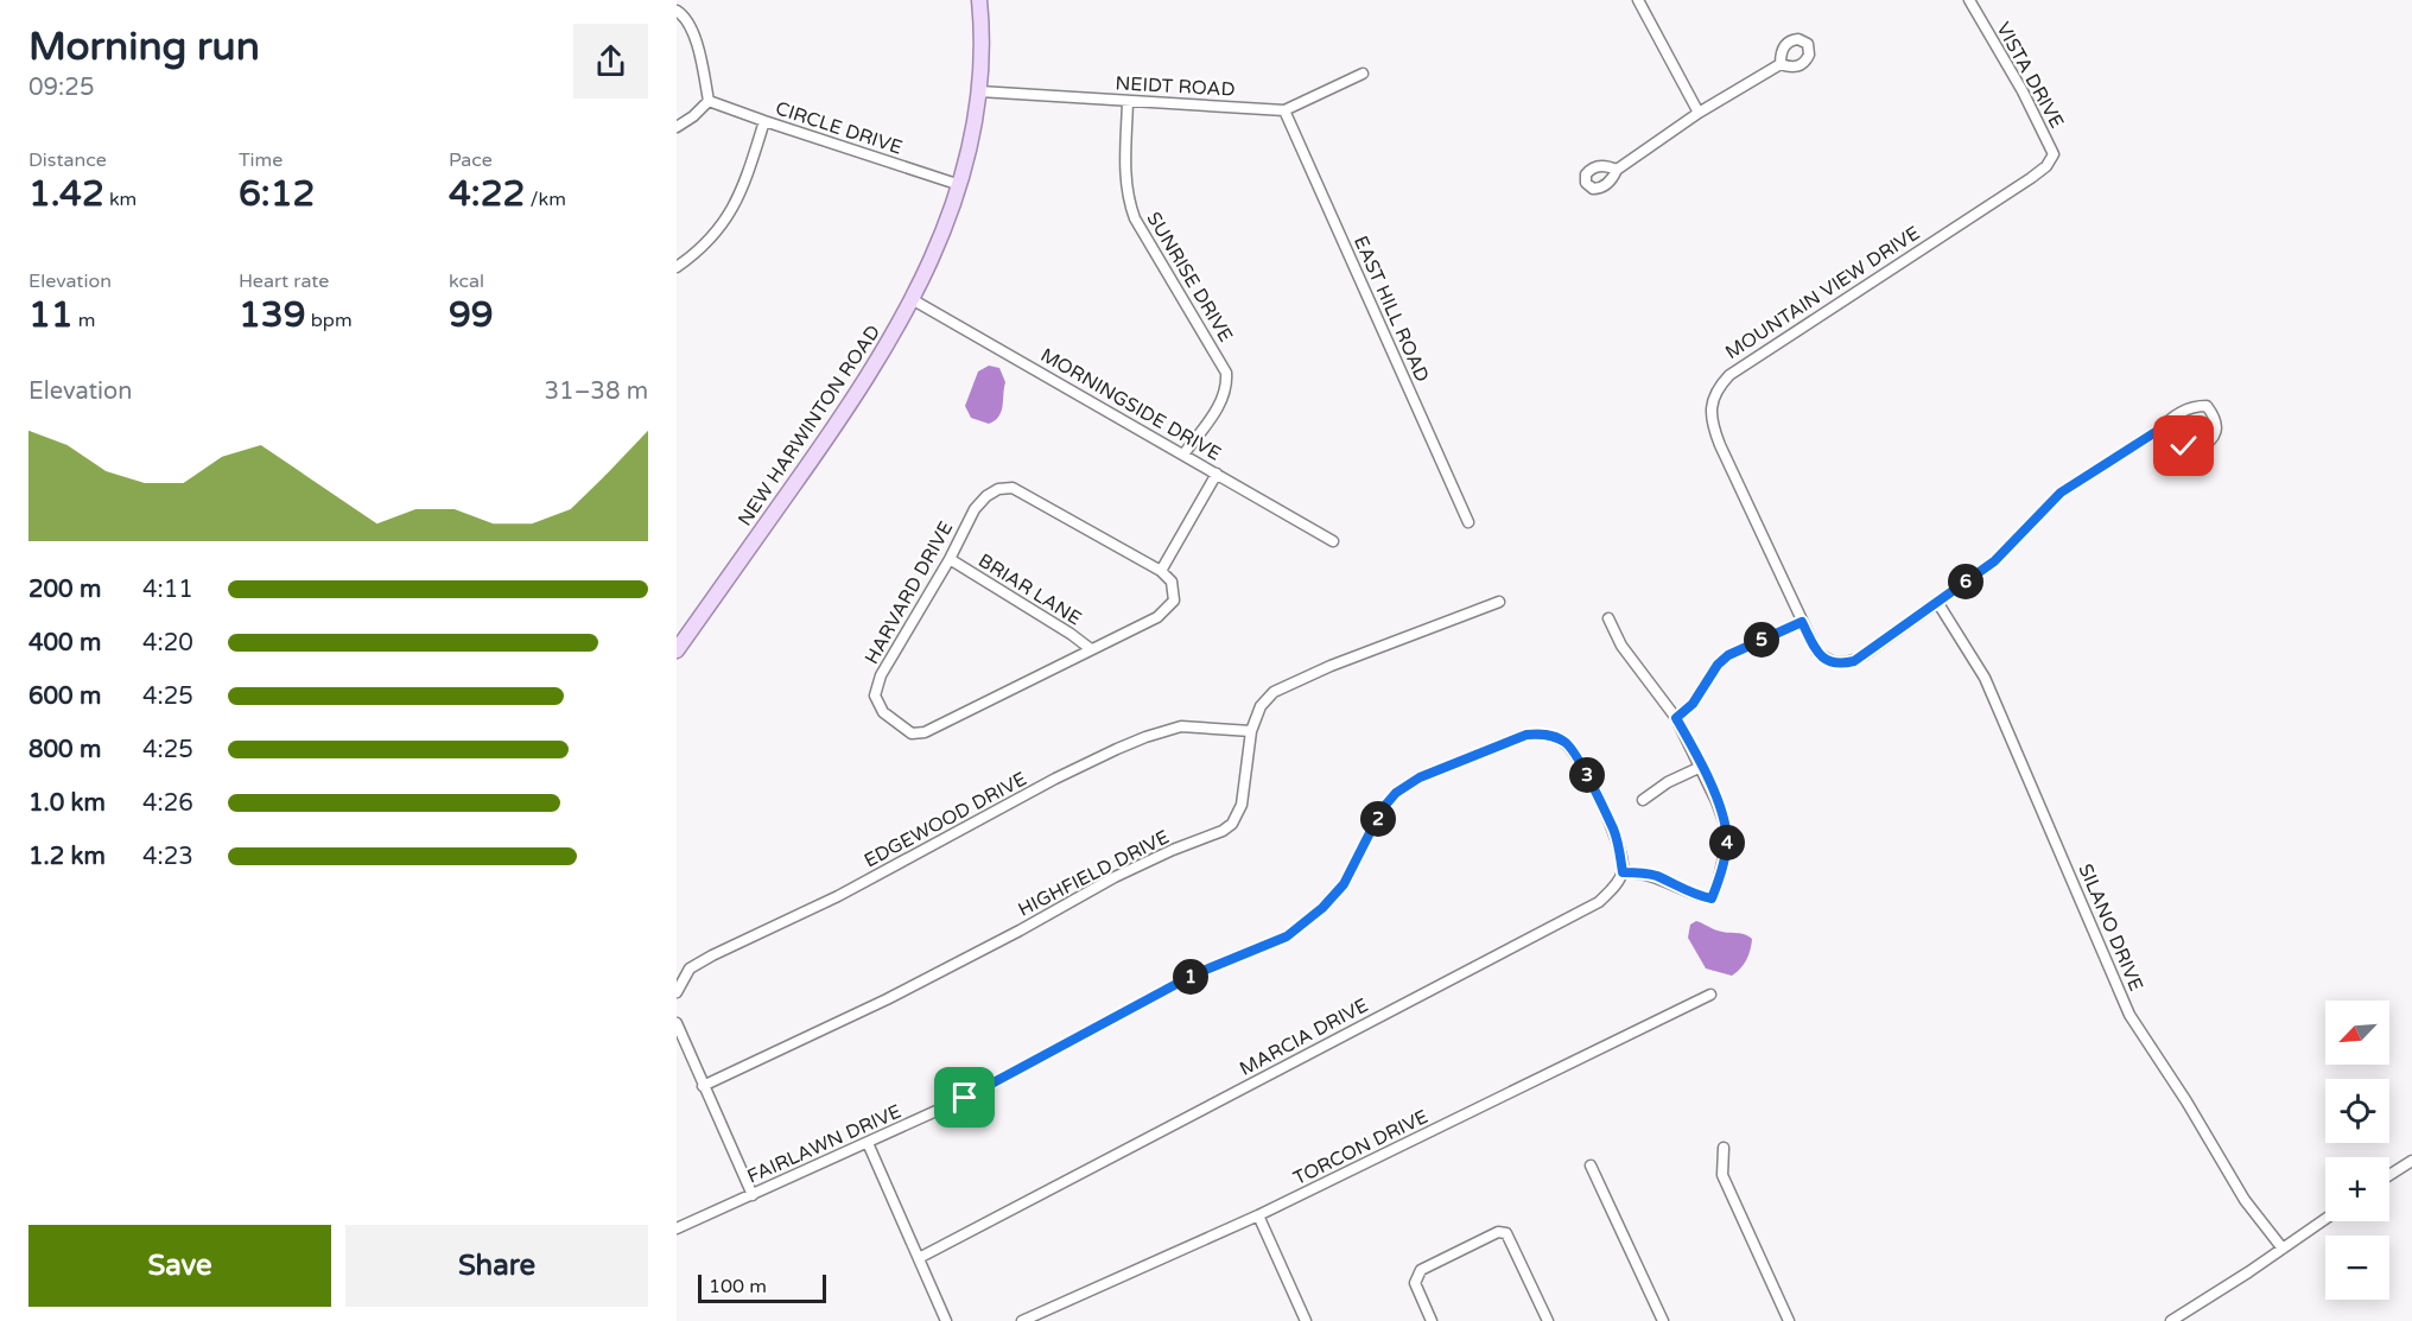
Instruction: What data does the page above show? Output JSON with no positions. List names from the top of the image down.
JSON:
{
  "streets": {
    "main road": ["NEW HARWINTON ROAD"],
    "street": [
      "VISTA DRIVE",
      "NEIDT ROAD",
      "CIRCLE DRIVE",
      "SUNRISE DRIVE",
      "MOUNTAIN VIEW DRIVE",
      "EAST HILL ROAD",
      "MORNINGSIDE DRIVE",
      "BRIAR LANE",
      "HARVARD DRIVE",
      "EDGEWOOD DRIVE",
      "HIGHFIELD DRIVE",
      "SILANO DRIVE",
      "MARCIA DRIVE",
      "FAIRLAWN DRIVE",
      "TORCON DRIVE"
    ]
  },
  "crossings": [
    ["VISTA DRIVE", "MOUNTAIN VIEW DRIVE"],
    ["NEIDT ROAD", "SUNRISE DRIVE"],
    ["NEIDT ROAD", "EAST HILL ROAD"],
    ["NEIDT ROAD", "NEW HARWINTON ROAD"],
    ["CIRCLE DRIVE", "NEW HARWINTON ROAD"],
    ["SUNRISE DRIVE", "MORNINGSIDE DRIVE"],
    ["MOUNTAIN VIEW DRIVE", "SILANO DRIVE"],
    ["MORNINGSIDE DRIVE", "NEW HARWINTON ROAD"],
    ["BRIAR LANE", "HARVARD DRIVE"],
    ["EDGEWOOD DRIVE", "HIGHFIELD DRIVE"],
    ["MARCIA DRIVE", "FAIRLAWN DRIVE"]
  ],
  "scale_bar": "100 m",
  "north": "bottom left",
  "page": {
    "heading": ["Morning run", "09:25"],
    "stats": [
      ["Distance", "1.42 km"],
      ["Time", "6:12"],
      ["Pace", "4:22 /km"],
      ["Elevation", "11 m"],
      ["Heart rate", "139 bpm"],
      ["kcal", "99"]
    ],
    "chart": ["Elevation", "31–38 m"],
    "list": [
      {
        "name": "200 m",
        "note": "4:11"
      },
      {
        "name": "400 m",
        "note": "4:20"
      },
      {
        "name": "600 m",
        "note": "4:25"
      },
      {
        "name": "800 m",
        "note": "4:25"
      },
      {
        "name": "1.0 km",
        "note": "4:26"
      },
      {
        "name": "1.2 km",
        "note": "4:23"
      }
    ],
    "pins": [
      "6",
      "5",
      "3",
      "2",
      "4",
      "1"
    ],
    "map_buttons": ["+", "−"],
    "buttons": ["Save", "Share"],
    "scale": "100 m"
  }
}
